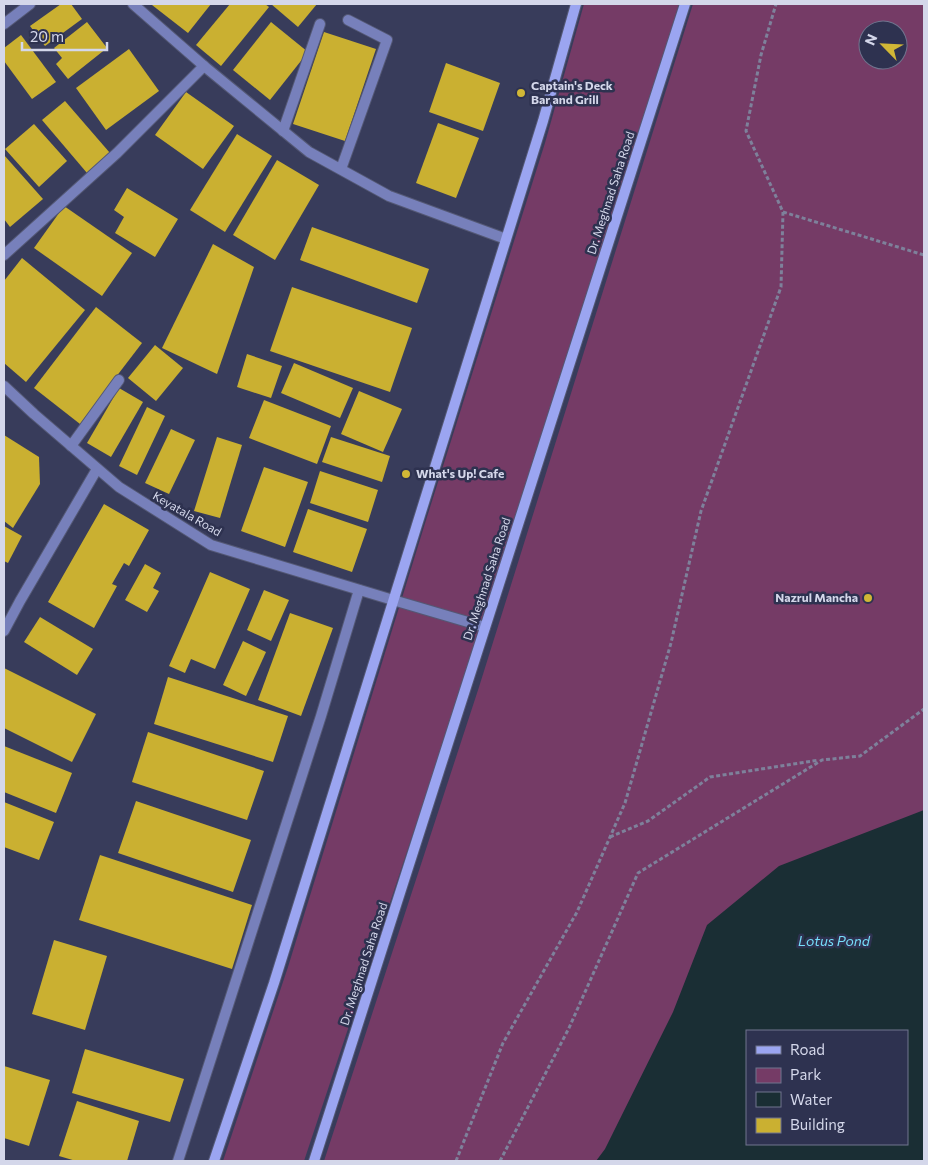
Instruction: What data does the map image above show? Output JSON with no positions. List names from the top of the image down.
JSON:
{
  "streets": {
    "street": ["Dr. Meghnad Saha Road", "Keyatala Road"]
  },
  "crossings": [
    ["Dr. Meghnad Saha Road", "Keyatala Road"]
  ],
  "water": ["Lotus Pond"],
  "places": ["Captain's Deck Bar and Grill", "What's Up! Cafe", "Nazrul Mancha"],
  "legend": [
    "Road",
    "Park",
    "Water",
    "Building"
  ],
  "scale_bar": "20 m",
  "north": "top left"
}
